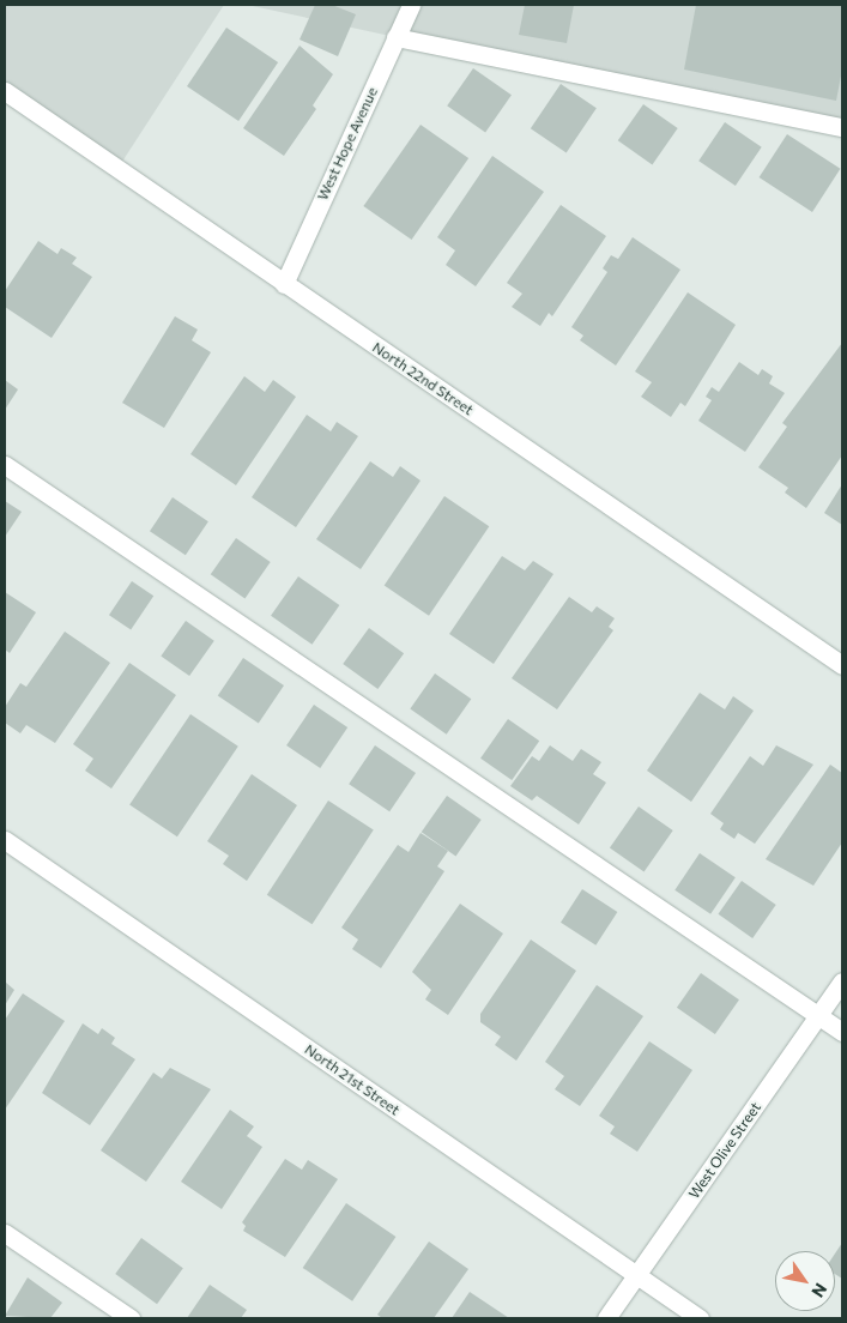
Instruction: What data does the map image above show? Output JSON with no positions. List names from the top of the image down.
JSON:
{
  "streets": {
    "street": [
      "West Hope Avenue",
      "North 22nd Street",
      "North 21st Street",
      "West Olive Street"
    ]
  },
  "crossings": [
    ["West Hope Avenue", "North 22nd Street"],
    ["North 21st Street", "West Olive Street"]
  ],
  "north": "bottom right"
}
